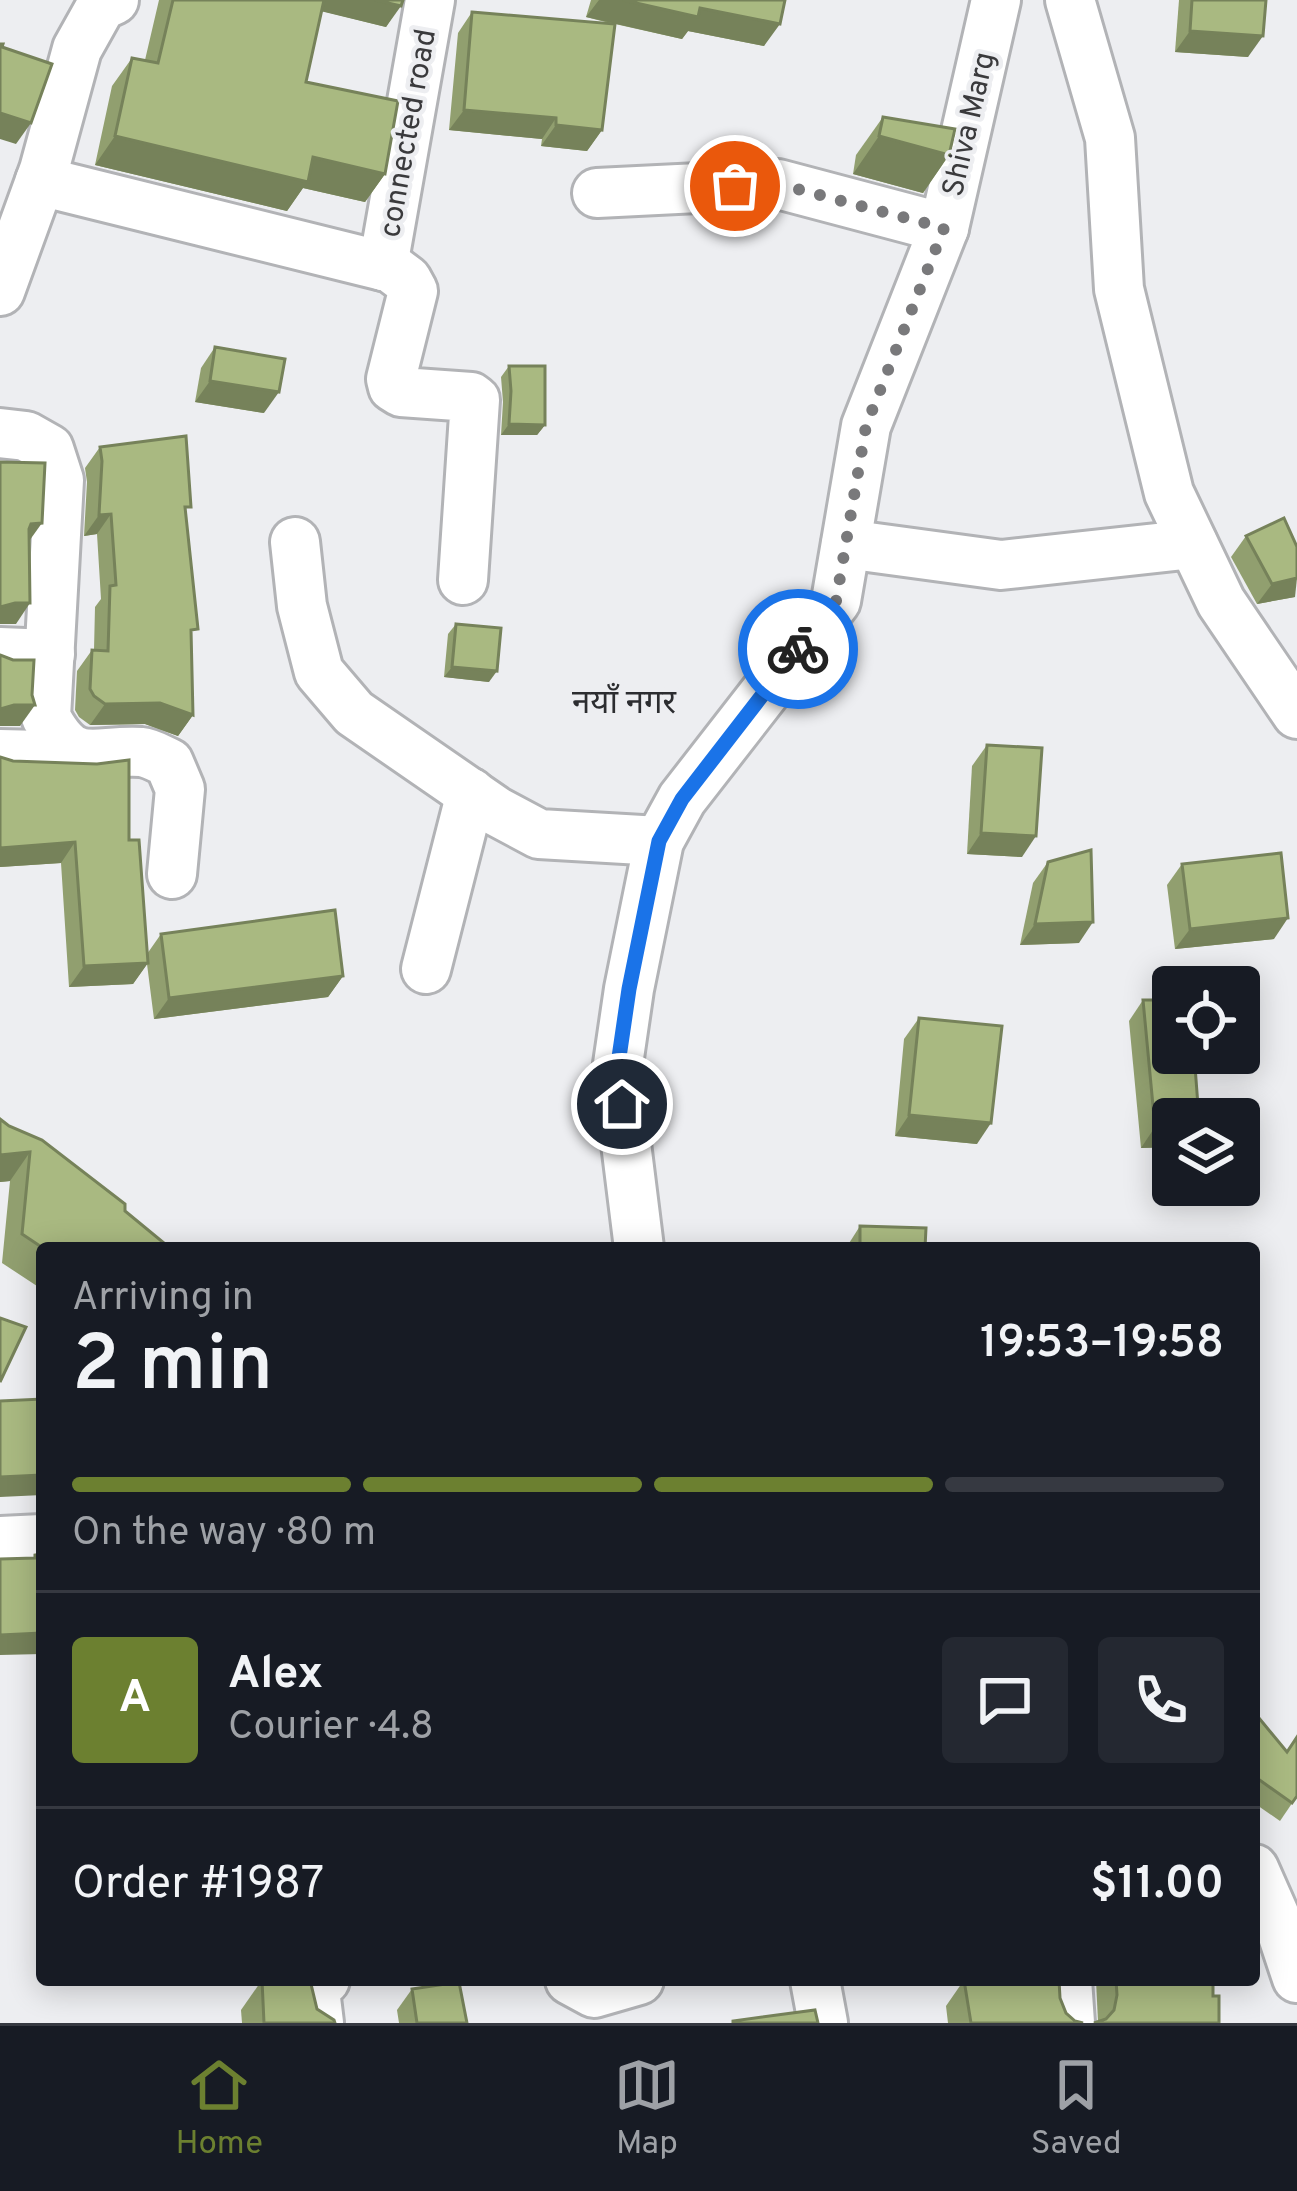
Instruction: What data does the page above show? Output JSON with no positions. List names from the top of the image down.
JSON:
{
  "streets": {
    "street": ["Shiva Marg", "connected road"]
  },
  "districts": ["नयाँ नगर"],
  "page": {
    "heading": ["2 min", "Arriving in", "19:53–19:58"],
    "panel": [
      "Alex",
      "Courier · 4.8",
      "Order #1987",
      "$11.00"
    ],
    "bar": "On the way · 80 m",
    "round": "A",
    "tabs": ["Home", "Map", "Saved"]
  }
}
